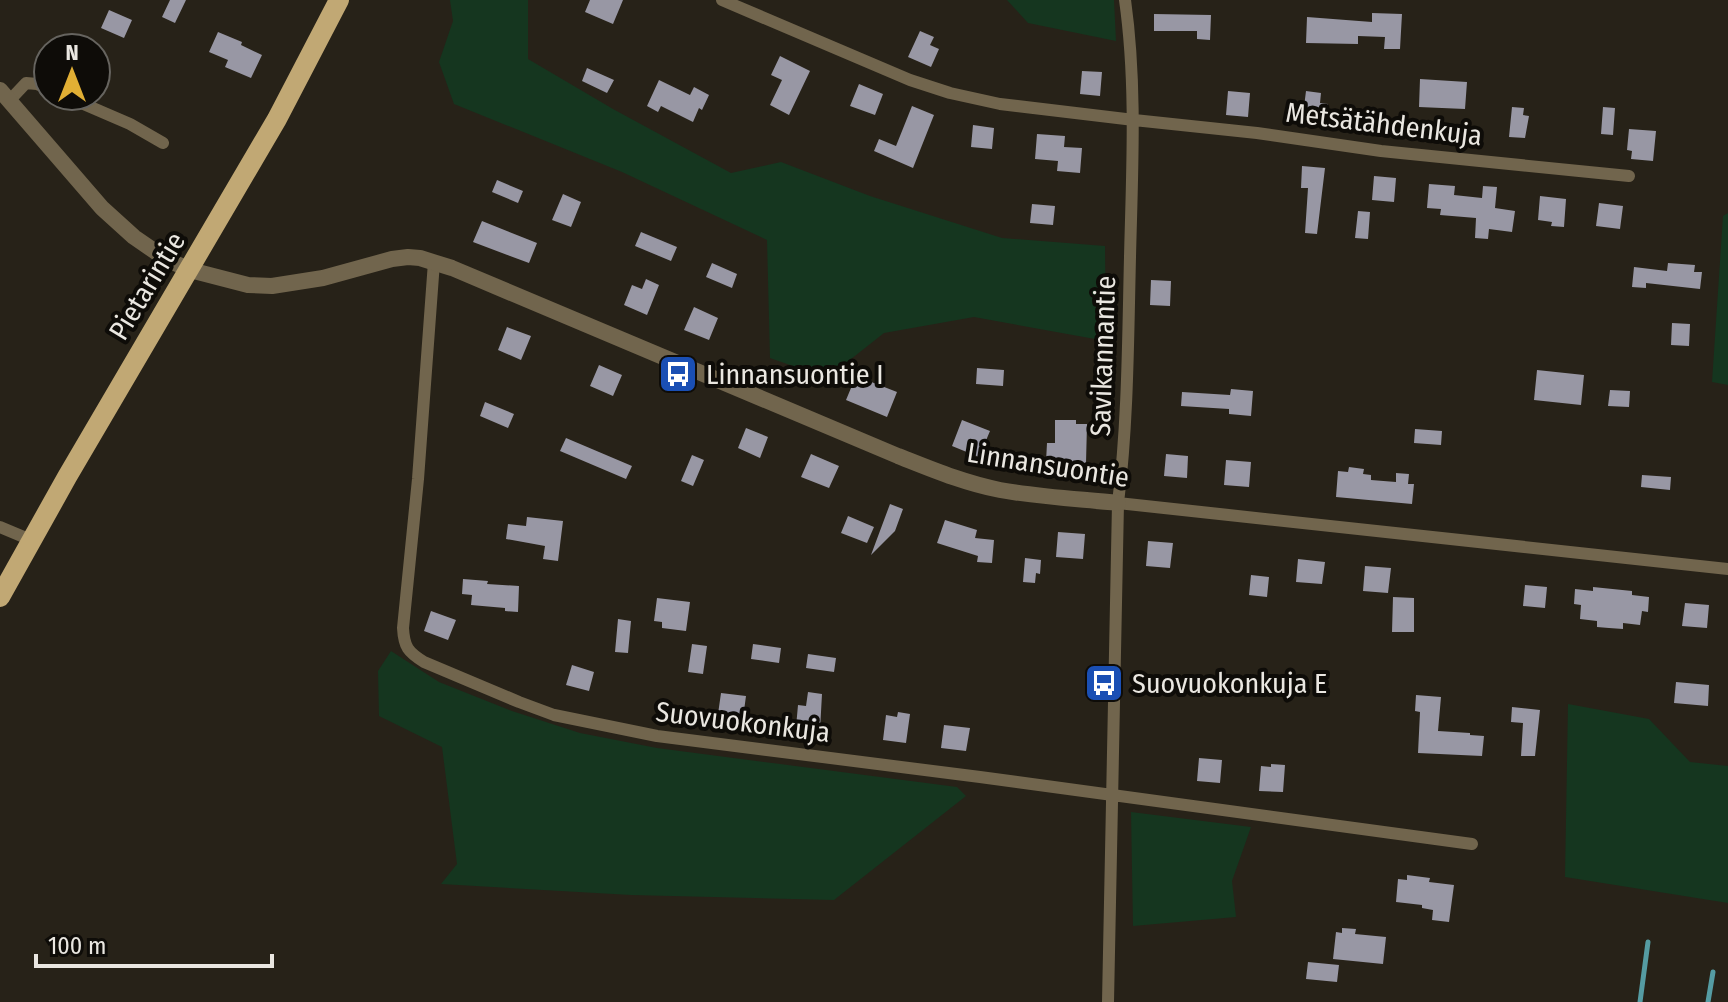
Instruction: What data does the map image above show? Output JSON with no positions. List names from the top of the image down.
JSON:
{
  "streets": {
    "main road": ["Pietarintie"],
    "street": [
      "Metsätähdenkuja",
      "Savikannantie",
      "Linnansuontie",
      "Suovuokonkuja"
    ]
  },
  "crossings": [
    ["Metsätähdenkuja", "Savikannantie"],
    ["Pietarintie", "Linnansuontie"],
    ["Savikannantie", "Linnansuontie"],
    ["Savikannantie", "Suovuokonkuja"],
    ["Linnansuontie", "Suovuokonkuja"]
  ],
  "places": {
    "bus stop": ["Linnansuontie I", "Suovuokonkuja E"]
  },
  "scale_bar": "100 m",
  "north": "top"
}
